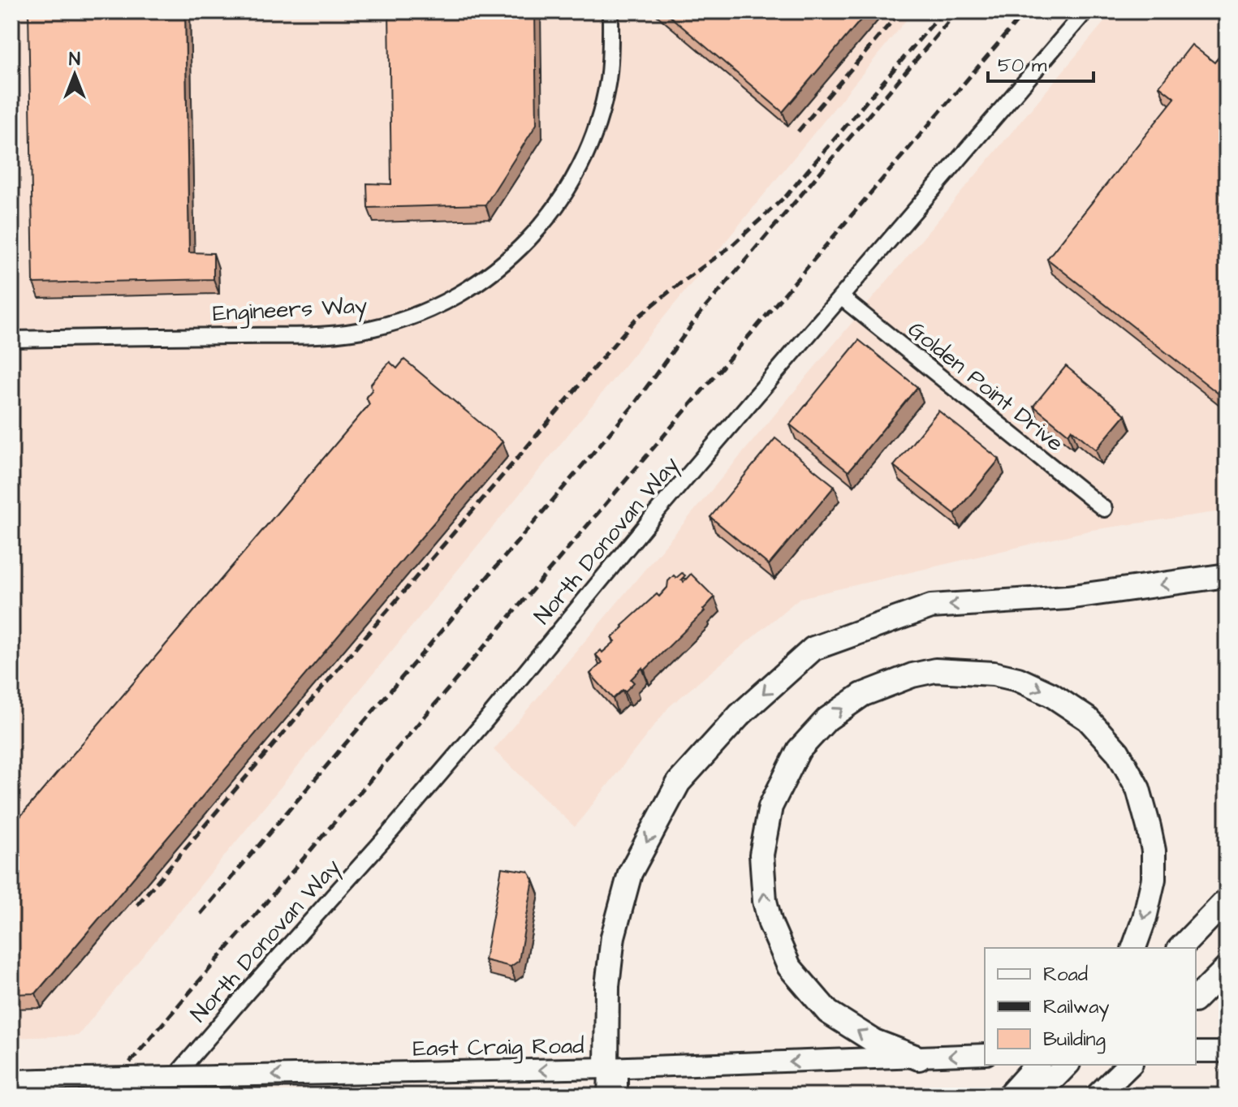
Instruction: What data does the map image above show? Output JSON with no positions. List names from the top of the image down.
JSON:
{
  "streets": {
    "main road": ["East Craig Road"],
    "street": ["Engineers Way", "Golden Point Drive", "North Donovan Way"]
  },
  "crossings": [
    ["Golden Point Drive", "North Donovan Way"]
  ],
  "one_way": ["East Craig Road"],
  "legend": ["Road", "Railway", "Building"],
  "scale_bar": "50 m",
  "north": "top"
}
